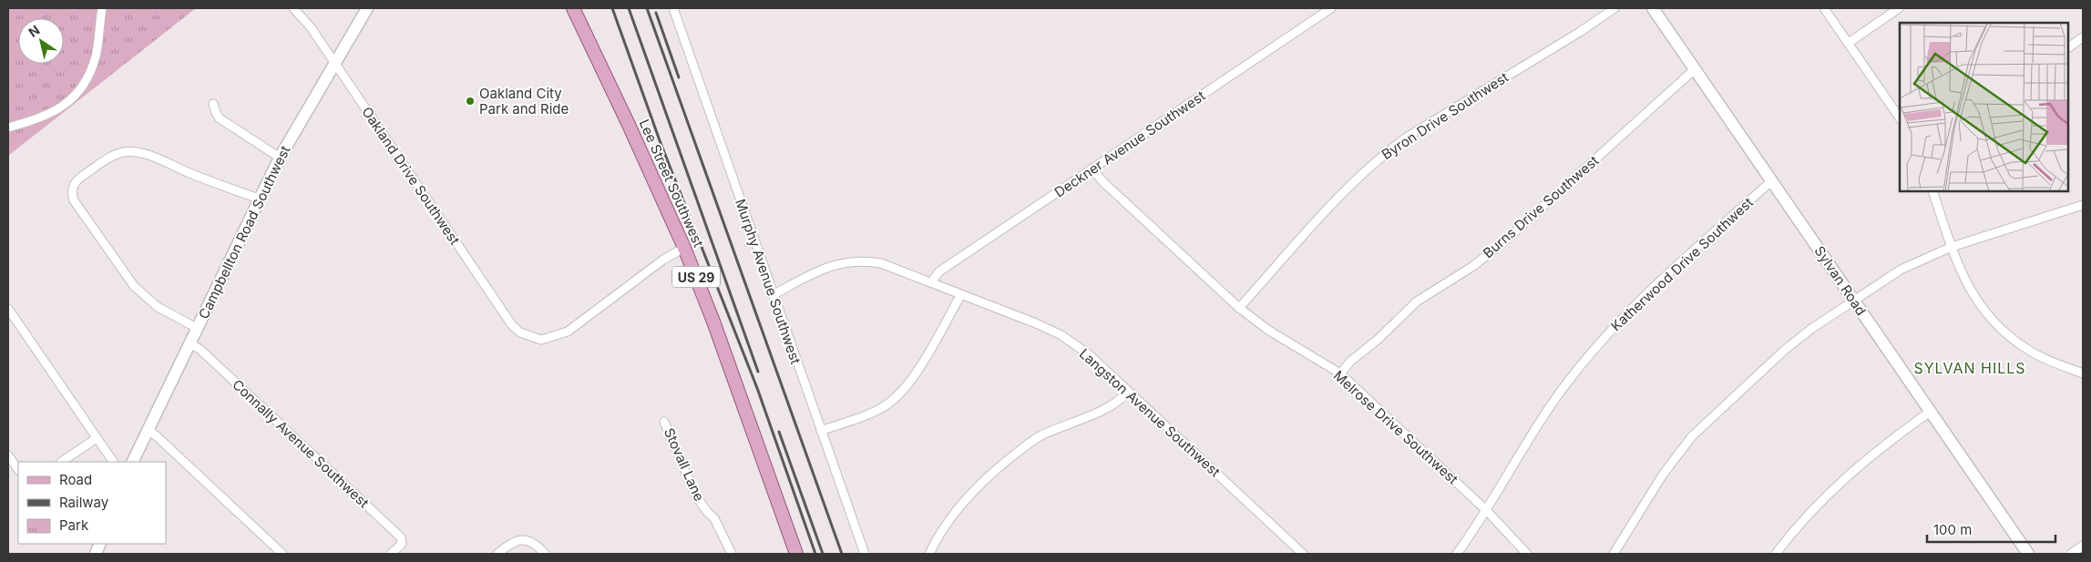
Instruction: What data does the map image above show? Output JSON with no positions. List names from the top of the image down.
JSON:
{
  "streets": {
    "main road": [
      "Lee Street Southwest",
      "Campbellton Road Southwest",
      "US 29",
      "Sylvan Road"
    ],
    "street": [
      "Byron Drive Southwest",
      "Deckner Avenue Southwest",
      "Oakland Drive Southwest",
      "Burns Drive Southwest",
      "Katherwood Drive Southwest",
      "Murphy Avenue Southwest",
      "Langston Avenue Southwest",
      "Melrose Drive Southwest",
      "Connally Avenue Southwest",
      "Stovall Lane"
    ]
  },
  "crossings": [
    ["Byron Drive Southwest", "Melrose Drive Southwest"],
    ["Deckner Avenue Southwest", "Langston Avenue Southwest"],
    ["Deckner Avenue Southwest", "Melrose Drive Southwest"],
    ["Oakland Drive Southwest", "Lee Street Southwest"],
    ["Oakland Drive Southwest", "Campbellton Road Southwest"],
    ["Burns Drive Southwest", "Sylvan Road"],
    ["Burns Drive Southwest", "Melrose Drive Southwest"],
    ["Campbellton Road Southwest", "Connally Avenue Southwest"],
    ["Katherwood Drive Southwest", "Sylvan Road"],
    ["Katherwood Drive Southwest", "Melrose Drive Southwest"],
    ["Murphy Avenue Southwest", "Langston Avenue Southwest"]
  ],
  "districts": ["SYLVAN HILLS"],
  "places": ["Oakland City Park and Ride"],
  "legend": ["Road", "Railway", "Park"],
  "scale_bar": "100 m",
  "north": "top left"
}
